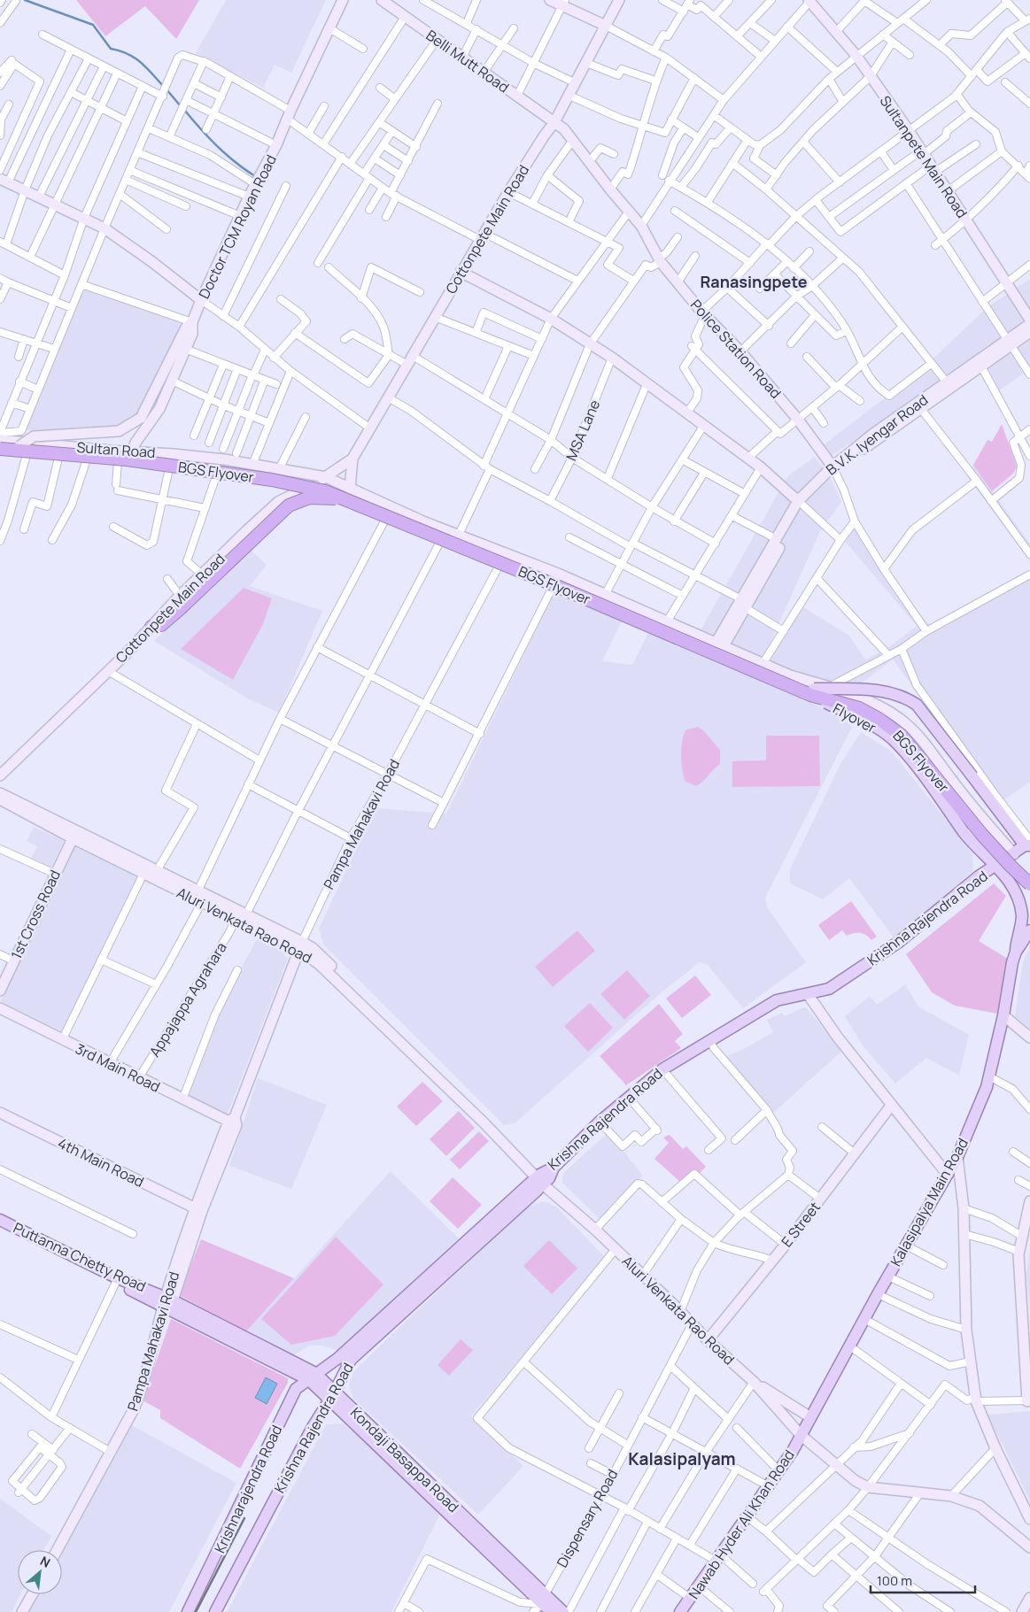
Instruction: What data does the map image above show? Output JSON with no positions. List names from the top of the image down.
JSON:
{
  "streets": {
    "highway": ["BGS Flyover"],
    "main road": [
      "Belli Mutt Road",
      "Sultanpete Main Road",
      "Doctor TCM Royan Road",
      "Cottonpete Main Road",
      "Police Station Road",
      "B.V.K. Iyengar Road",
      "Sultan Road",
      "Flyover",
      "Pampa Mahakavi Road",
      "1st Cross Road",
      "Krishna Rajendra Road",
      "Aluri Venkata Rao Road",
      "3rd Main Road",
      "4th Main Road",
      "Kalasipalya Main Road",
      "E Street",
      "Puttanna Chetty Road",
      "Kondaji Basappa Road",
      "Krishnarajendra Road",
      "Nawab Hyder Ali Khan Road"
    ],
    "street": ["MSA Lane", "Appajappa Agrahara", "Dispensary Road"]
  },
  "crossings": [
    ["Belli Mutt Road", "Cottonpete Main Road"],
    ["Belli Mutt Road", "Police Station Road"],
    ["Doctor TCM Royan Road", "Sultan Road"],
    ["Cottonpete Main Road", "Police Station Road"],
    ["Cottonpete Main Road", "Sultan Road"],
    ["Cottonpete Main Road", "BGS Flyover"],
    ["Police Station Road", "B.V.K. Iyengar Road"],
    ["B.V.K. Iyengar Road", "Sultan Road"],
    ["Sultan Road", "BGS Flyover"],
    ["Sultan Road", "Krishna Rajendra Road"],
    ["BGS Flyover", "Flyover"],
    ["Flyover", "Krishna Rajendra Road"],
    ["Pampa Mahakavi Road", "Aluri Venkata Rao Road"],
    ["Pampa Mahakavi Road", "3rd Main Road"],
    ["Pampa Mahakavi Road", "4th Main Road"],
    ["Pampa Mahakavi Road", "Puttanna Chetty Road"],
    ["Pampa Mahakavi Road", "Kondaji Basappa Road"],
    ["1st Cross Road", "Aluri Venkata Rao Road"],
    ["Krishna Rajendra Road", "Aluri Venkata Rao Road"],
    ["Krishna Rajendra Road", "Kondaji Basappa Road"],
    ["Krishna Rajendra Road", "Krishnarajendra Road"],
    ["Aluri Venkata Rao Road", "Appajappa Agrahara"],
    ["Aluri Venkata Rao Road", "Kalasipalya Main Road"],
    ["Aluri Venkata Rao Road", "E Street"],
    ["Aluri Venkata Rao Road", "Dispensary Road"],
    ["Aluri Venkata Rao Road", "Nawab Hyder Ali Khan Road"],
    ["Appajappa Agrahara", "3rd Main Road"],
    ["Kalasipalya Main Road", "Nawab Hyder Ali Khan Road"],
    ["Puttanna Chetty Road", "Kondaji Basappa Road"],
    ["Kondaji Basappa Road", "Krishnarajendra Road"],
    ["Kondaji Basappa Road", "Dispensary Road"]
  ],
  "districts": ["Ranasingpete", "Kalasipalyam"],
  "scale_bar": "100 m",
  "north": "top right"
}
